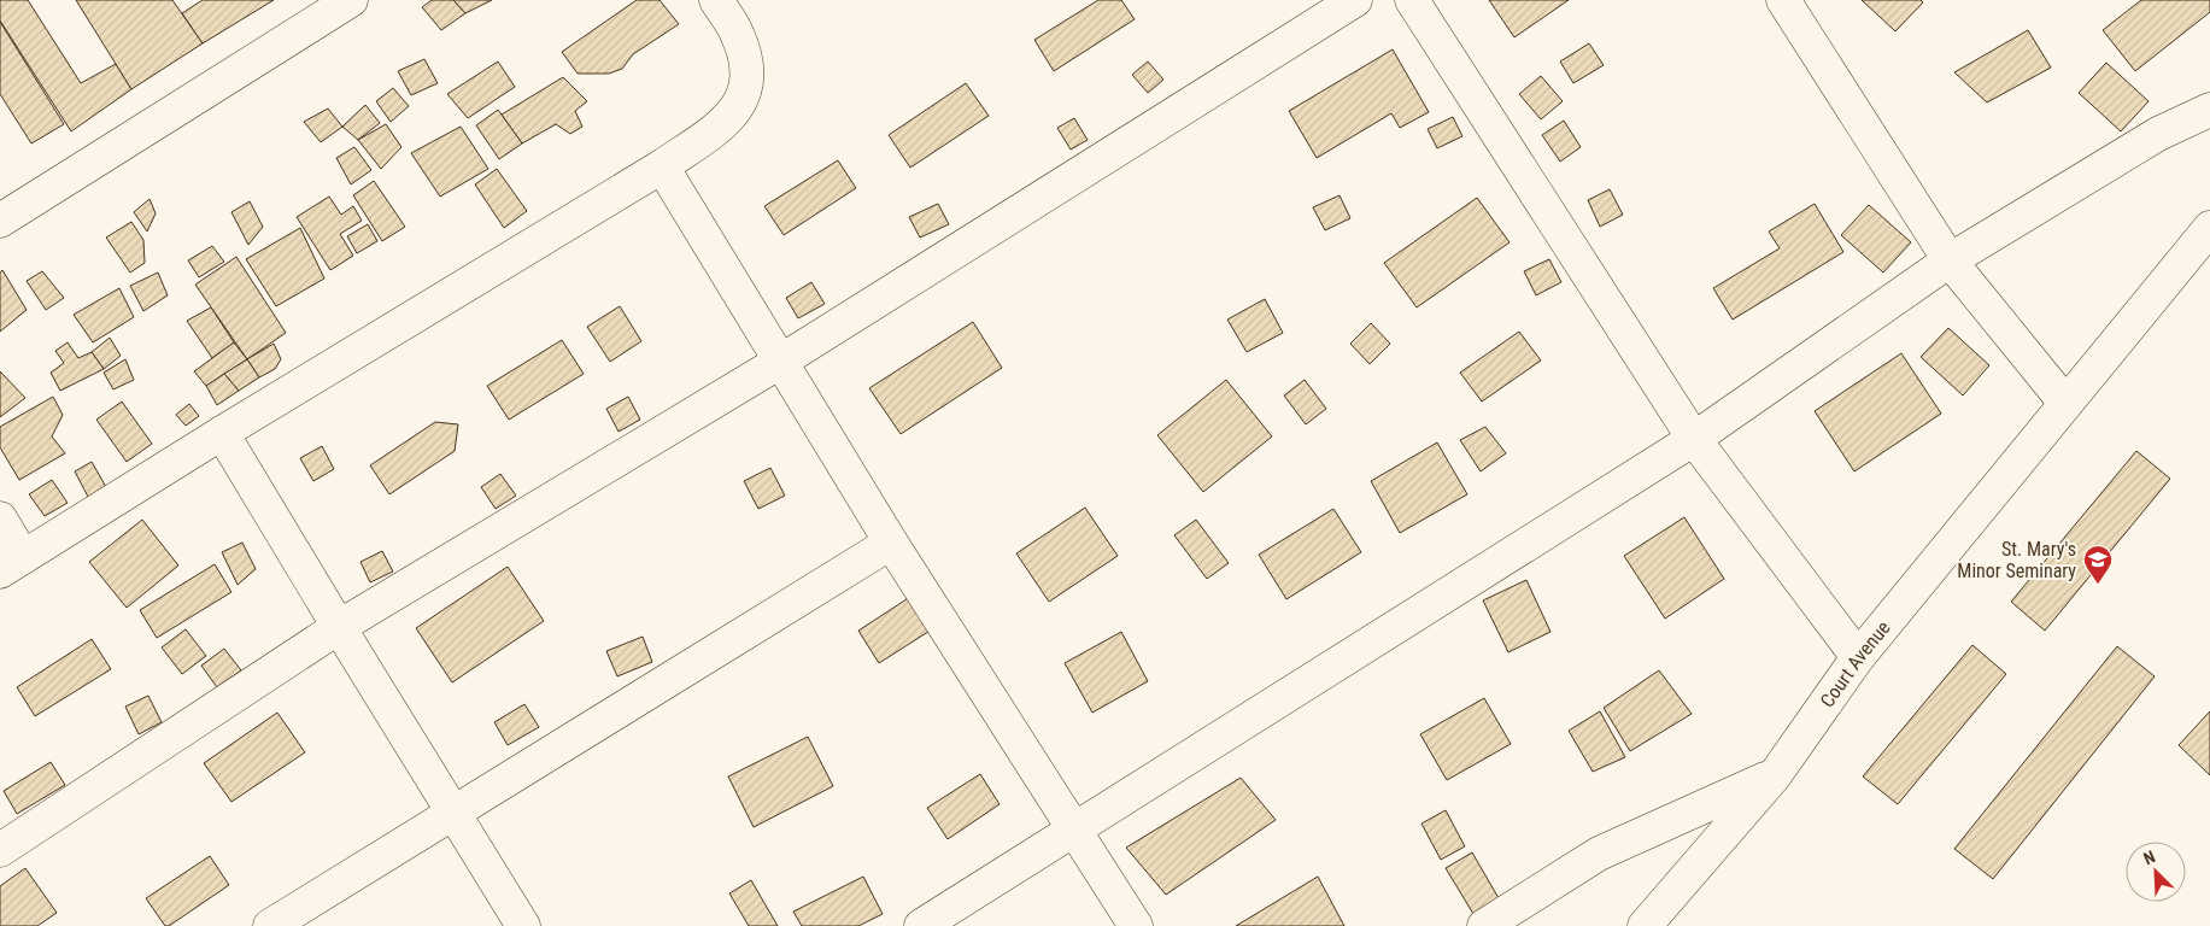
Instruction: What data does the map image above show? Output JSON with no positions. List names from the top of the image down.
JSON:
{
  "streets": {
    "street": ["Court Avenue"]
  },
  "places": {
    "school or university": ["St. Mary's Minor Seminary"]
  },
  "north": "top left"
}
